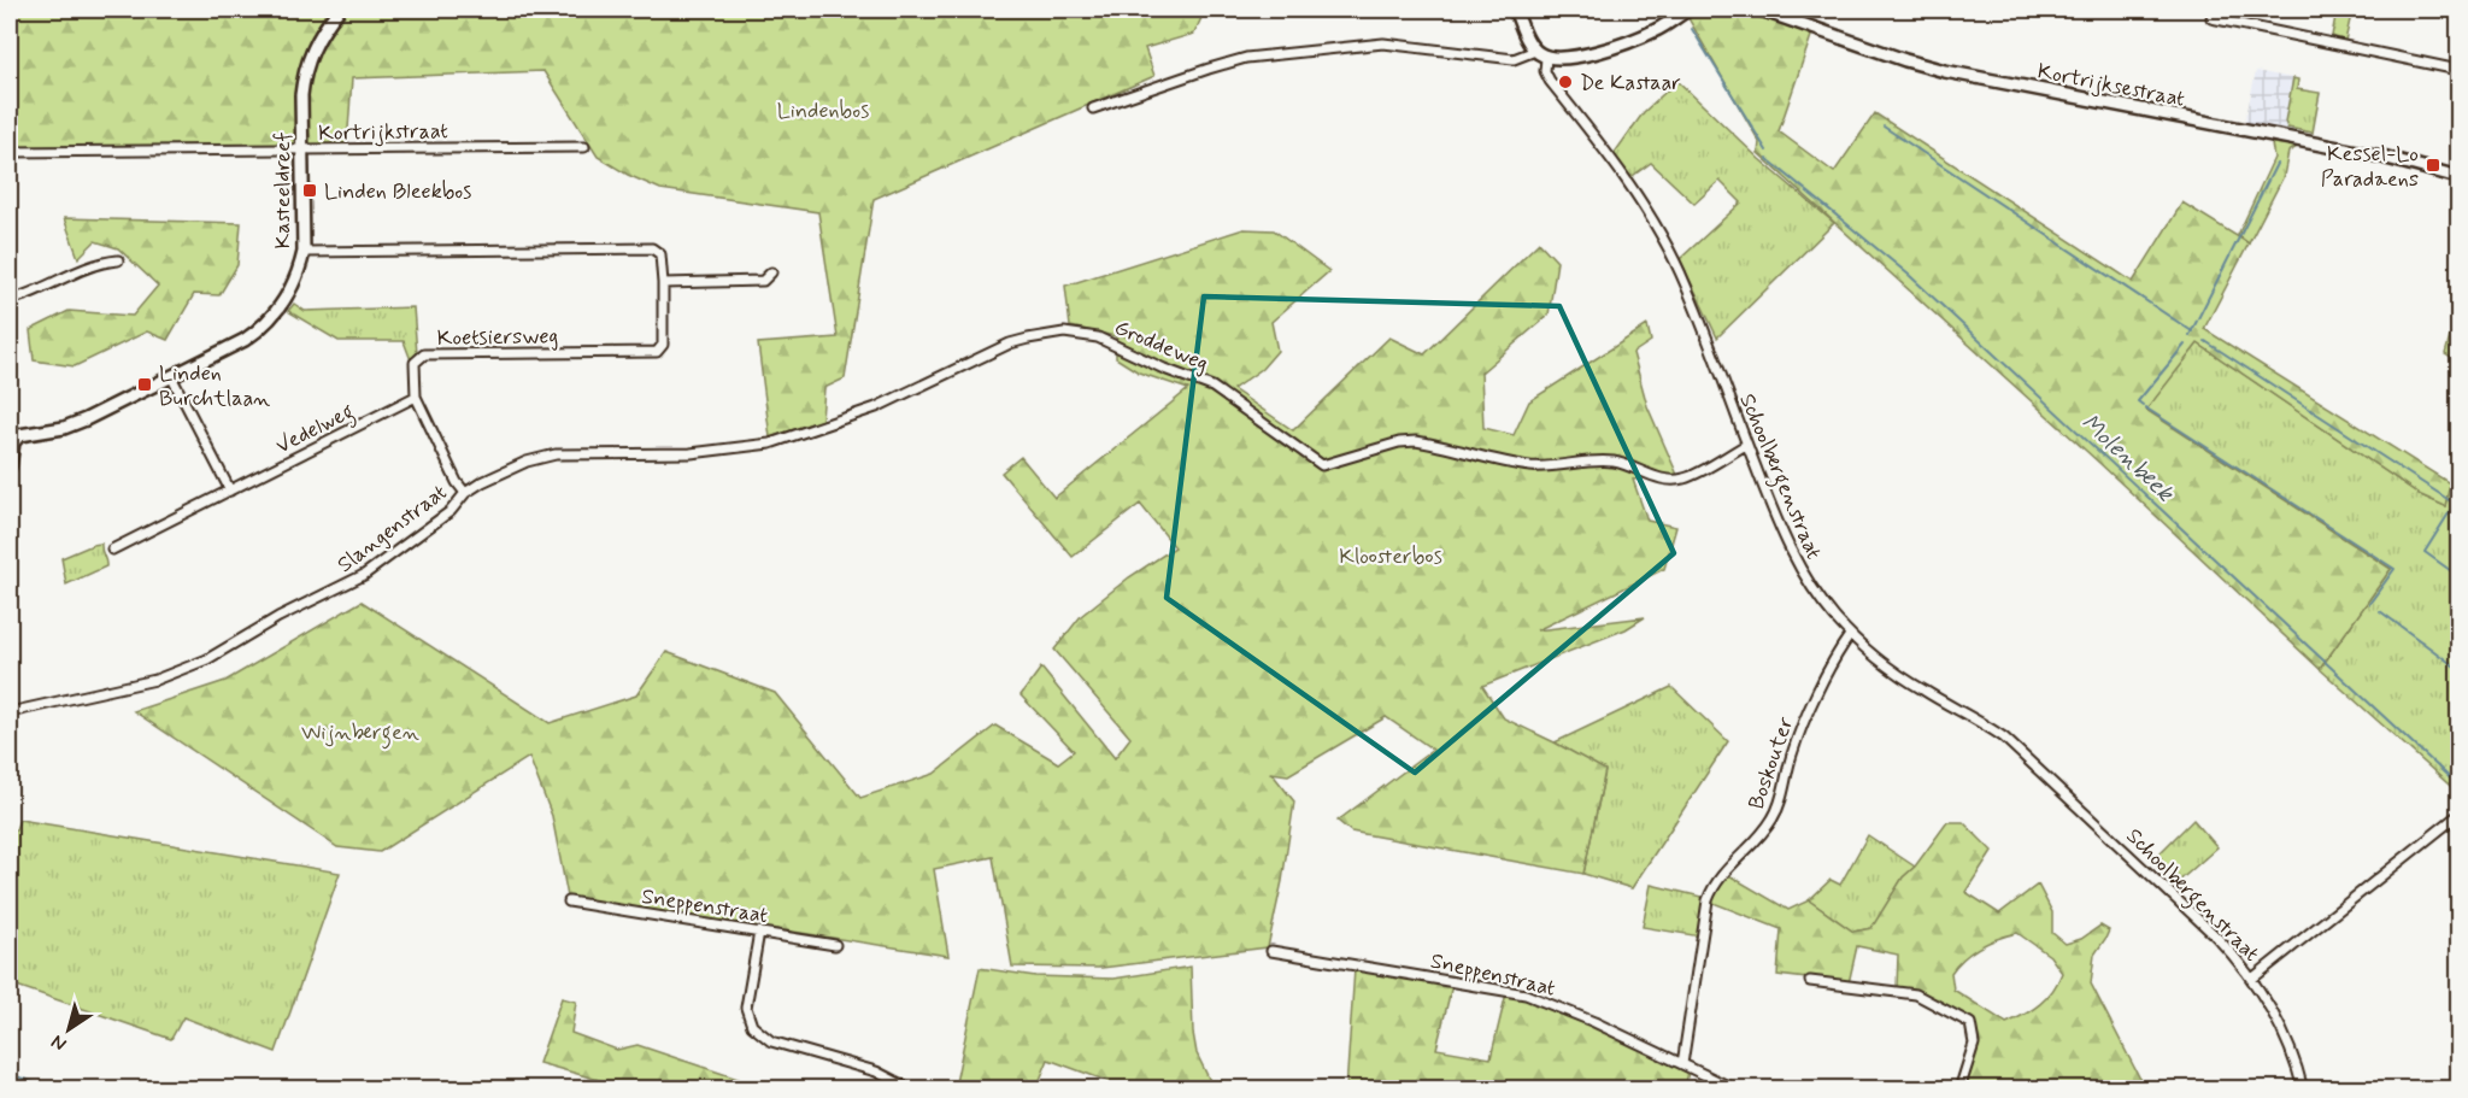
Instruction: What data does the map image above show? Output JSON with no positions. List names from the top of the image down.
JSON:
{
  "streets": {
    "street": [
      "Kortrijksestraat",
      "Kortrijkstraat",
      "Kasteeldreef",
      "Koetsiersweg",
      "Groddeweg",
      "Vedelweg",
      "Schoolbergenstraat",
      "Slangenstraat",
      "Boskouter",
      "Sneppenstraat"
    ]
  },
  "crossings": [
    ["Kortrijkstraat", "Kasteeldreef"],
    ["Kasteeldreef", "Koetsiersweg"],
    ["Koetsiersweg", "Vedelweg"],
    ["Koetsiersweg", "Slangenstraat"],
    ["Groddeweg", "Schoolbergenstraat"],
    ["Groddeweg", "Slangenstraat"],
    ["Schoolbergenstraat", "Boskouter"],
    ["Boskouter", "Sneppenstraat"]
  ],
  "water": ["Molenbeek"],
  "parks": ["Lindenbos", "Kloosterbos", "Wijnbergen"],
  "places": {
    "other": ["De Kastaar"],
    "transit": ["Kessel-Lo Paradaens", "Linden Bleekbos", "Linden Burchtlaan"]
  },
  "north": "bottom left"
}
